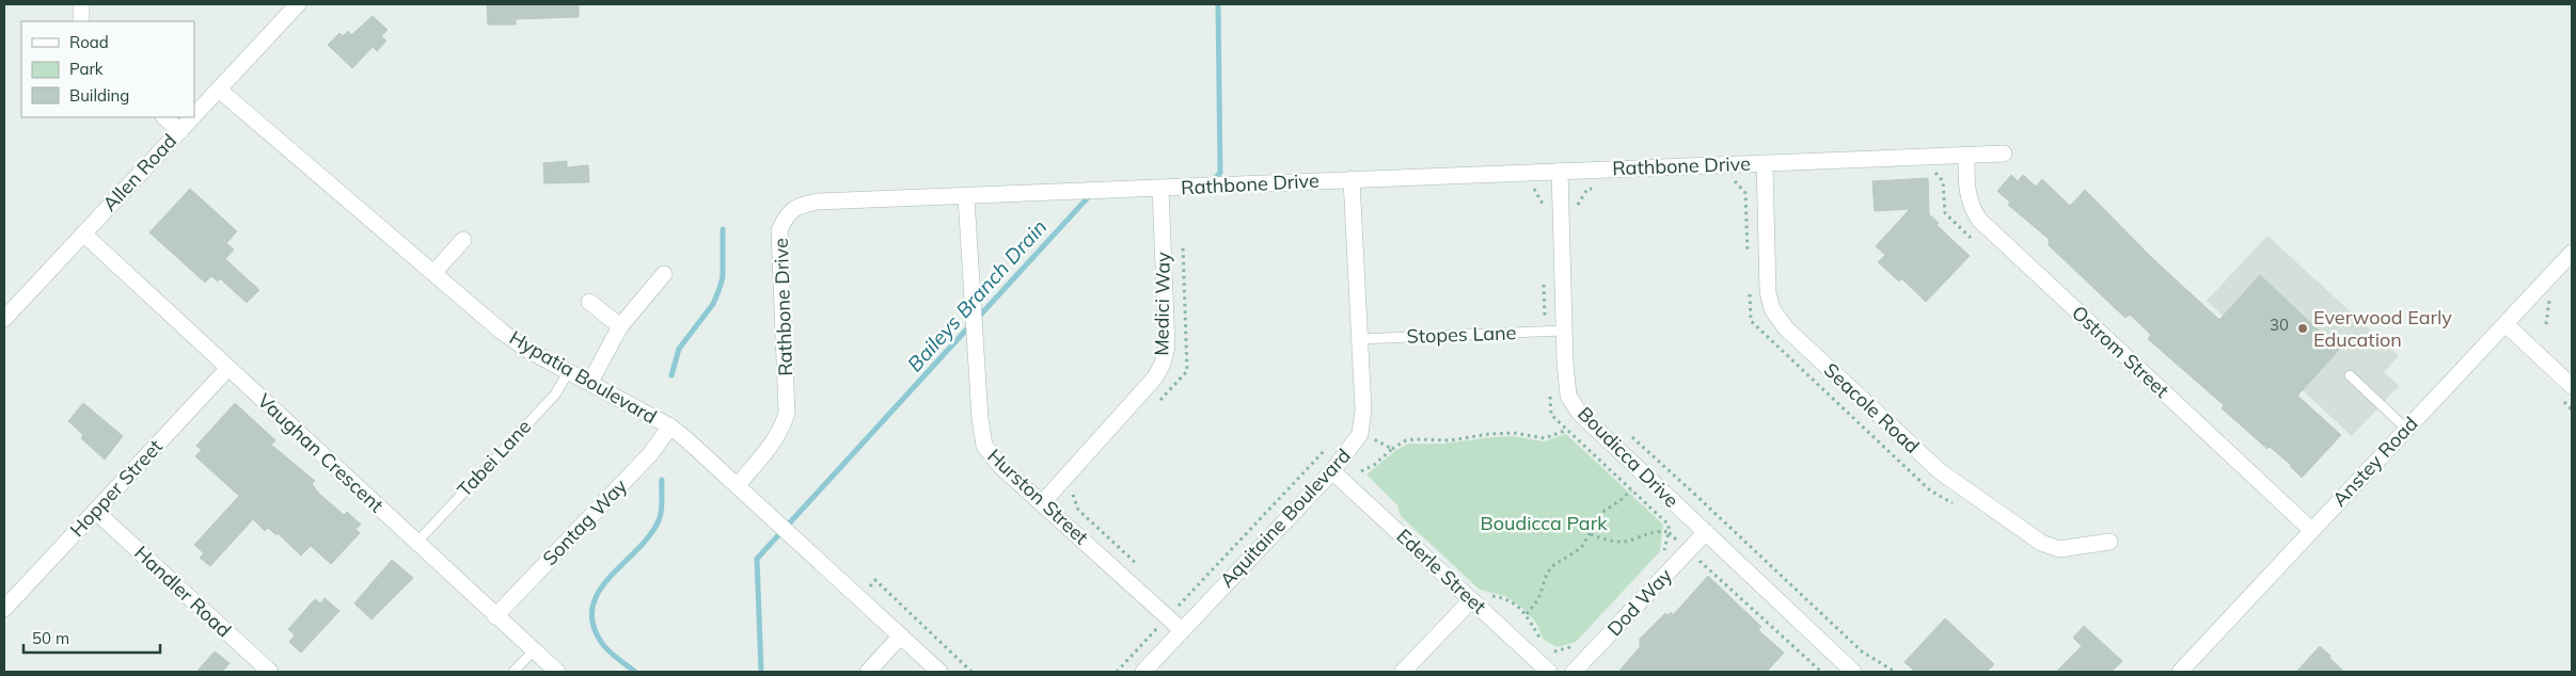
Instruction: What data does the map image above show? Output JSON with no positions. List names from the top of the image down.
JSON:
{
  "streets": {
    "street": [
      "Rathbone Drive",
      "Allen Road",
      "Medici Way",
      "Ostrom Street",
      "Hypatia Boulevard",
      "Seacole Road",
      "Vaughan Crescent",
      "Boudicca Drive",
      "Anstey Road",
      "Hopper Street",
      "Hurston Street",
      "Aquitaine Boulevard",
      "Sontag Way",
      "Ederle Street",
      "Handler Road",
      "Dod Way"
    ],
    "lane": ["Stopes Lane", "Tabei Lane"]
  },
  "crossings": [
    ["Rathbone Drive", "Medici Way"],
    ["Rathbone Drive", "Ostrom Street"],
    ["Rathbone Drive", "Hypatia Boulevard"],
    ["Rathbone Drive", "Seacole Road"],
    ["Rathbone Drive", "Boudicca Drive"],
    ["Rathbone Drive", "Hurston Street"],
    ["Rathbone Drive", "Aquitaine Boulevard"],
    ["Allen Road", "Hypatia Boulevard"],
    ["Allen Road", "Vaughan Crescent"],
    ["Medici Way", "Hurston Street"],
    ["Stopes Lane", "Boudicca Drive"],
    ["Stopes Lane", "Aquitaine Boulevard"],
    ["Ostrom Street", "Anstey Road"],
    ["Hypatia Boulevard", "Tabei Lane"],
    ["Hypatia Boulevard", "Sontag Way"],
    ["Vaughan Crescent", "Tabei Lane"],
    ["Vaughan Crescent", "Hopper Street"],
    ["Vaughan Crescent", "Sontag Way"],
    ["Boudicca Drive", "Dod Way"],
    ["Hopper Street", "Handler Road"],
    ["Hurston Street", "Aquitaine Boulevard"],
    ["Aquitaine Boulevard", "Ederle Street"]
  ],
  "water": ["Baileys Branch Drain"],
  "parks": ["Boudicca Park"],
  "places": ["Everwood Early Education"],
  "house_numbers": ["30"],
  "legend": ["Road", "Park", "Building"],
  "scale_bar": "50 m"
}
